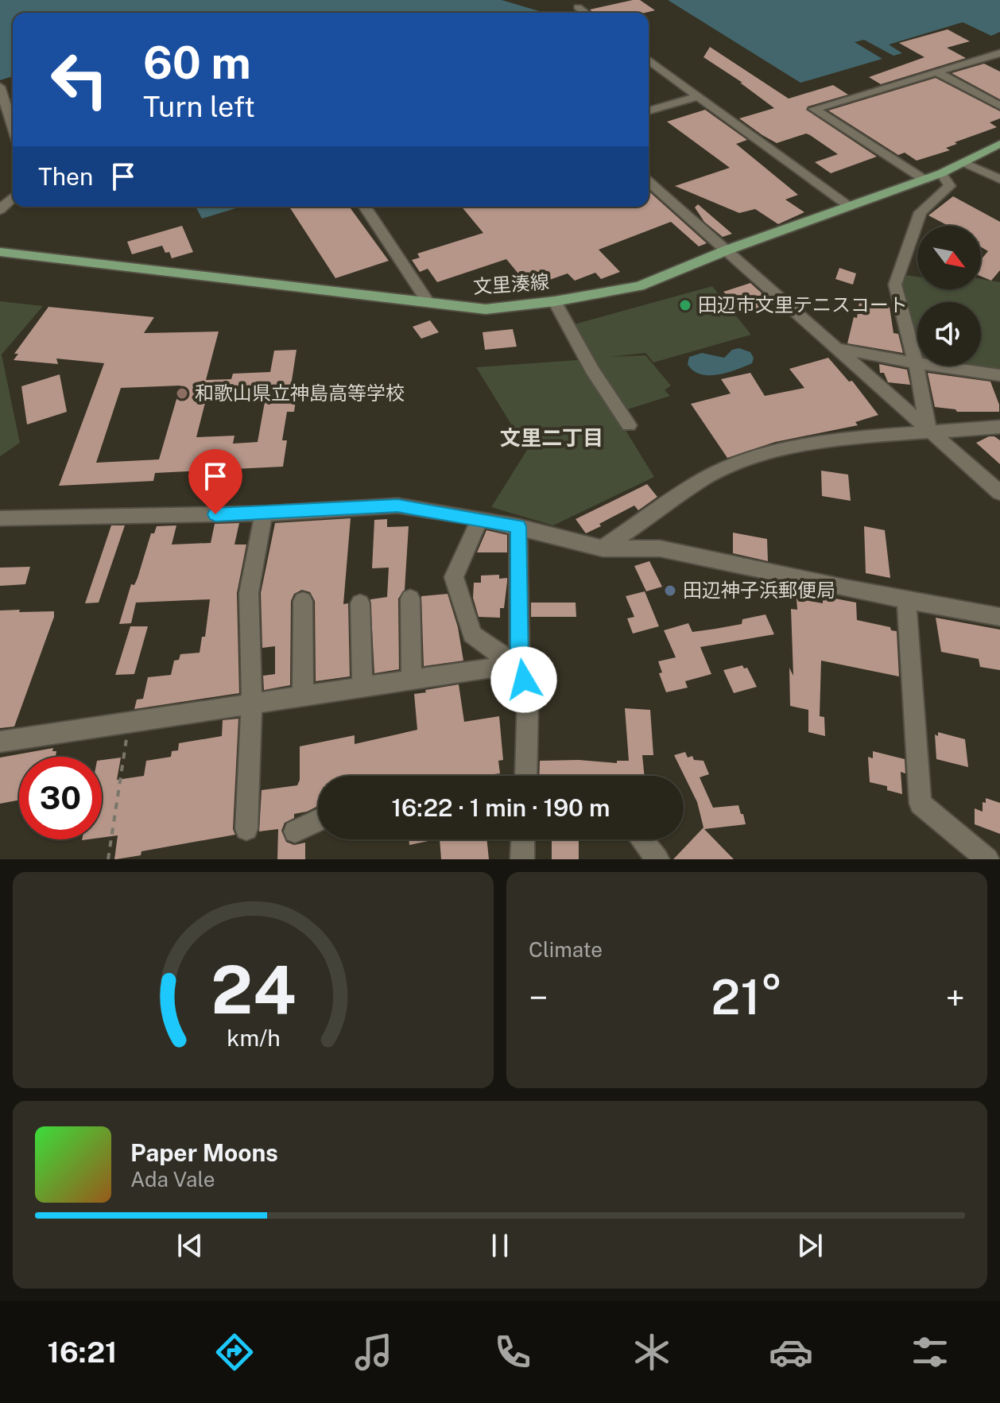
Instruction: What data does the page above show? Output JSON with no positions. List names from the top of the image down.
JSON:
{
  "streets": {
    "main road": ["文里湊線"]
  },
  "districts": ["文里二丁目"],
  "places": ["田辺市文里テニスコート", "和歌山県立神島高等学校", "田辺神子浜郵便局"],
  "north": "bottom right",
  "page": {
    "turn": ["60 m", "Turn left"],
    "then": "Then",
    "limit": "30",
    "trip": "16:22 · 1 min · 190 m",
    "tile": "Climate",
    "heat": ["−", "21°", "+"],
    "song": ["Paper Moons", "Ada Vale"],
    "tabs": "16:21",
    "gauge": ["24", "km/h"]
  }
}
